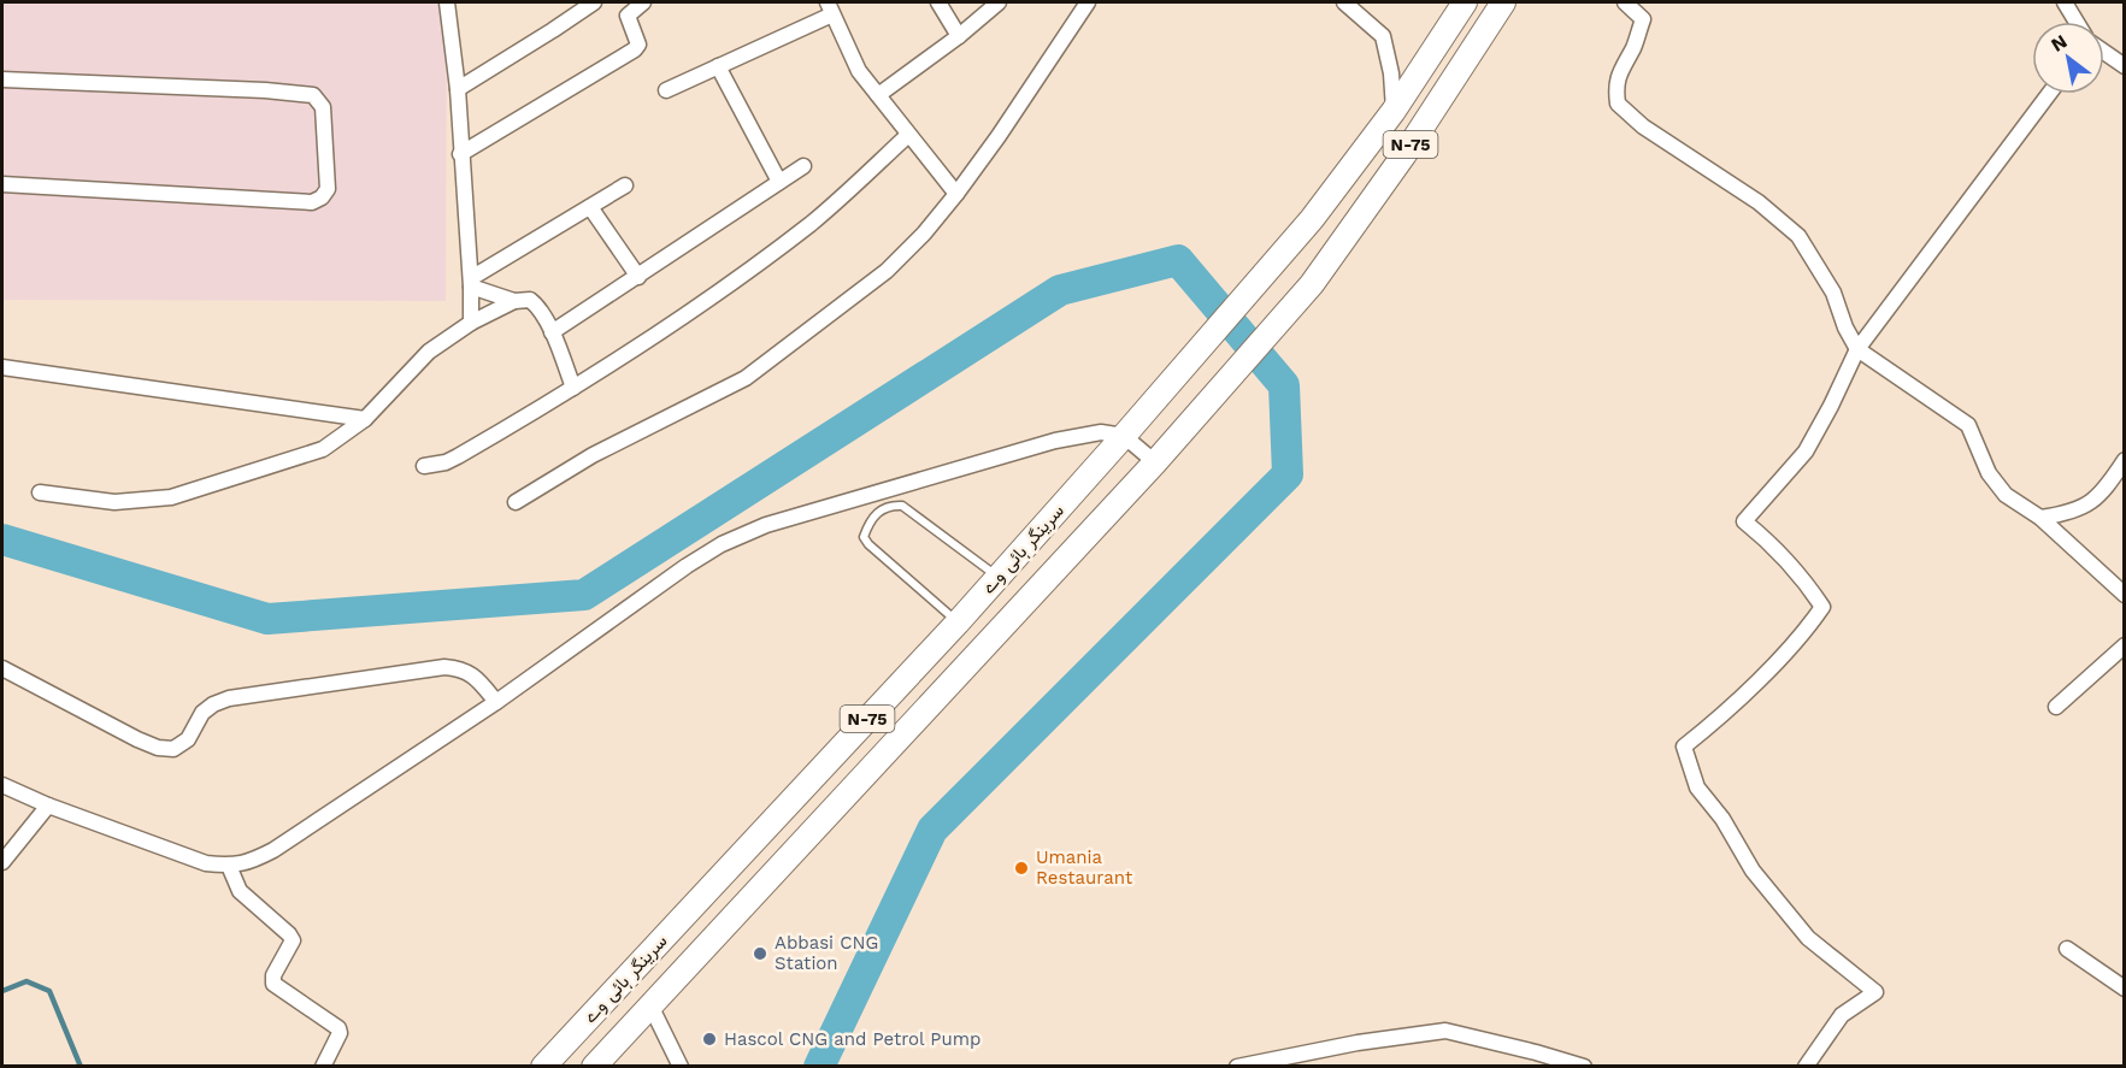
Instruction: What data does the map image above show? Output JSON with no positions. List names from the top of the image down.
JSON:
{
  "streets": {
    "highway": ["N-75", "سرینگر ہائی وے"]
  },
  "places": ["Umania Restaurant", "Abbasi CNG Station", "Hascol CNG and Petrol Pump"],
  "north": "top left"
}
